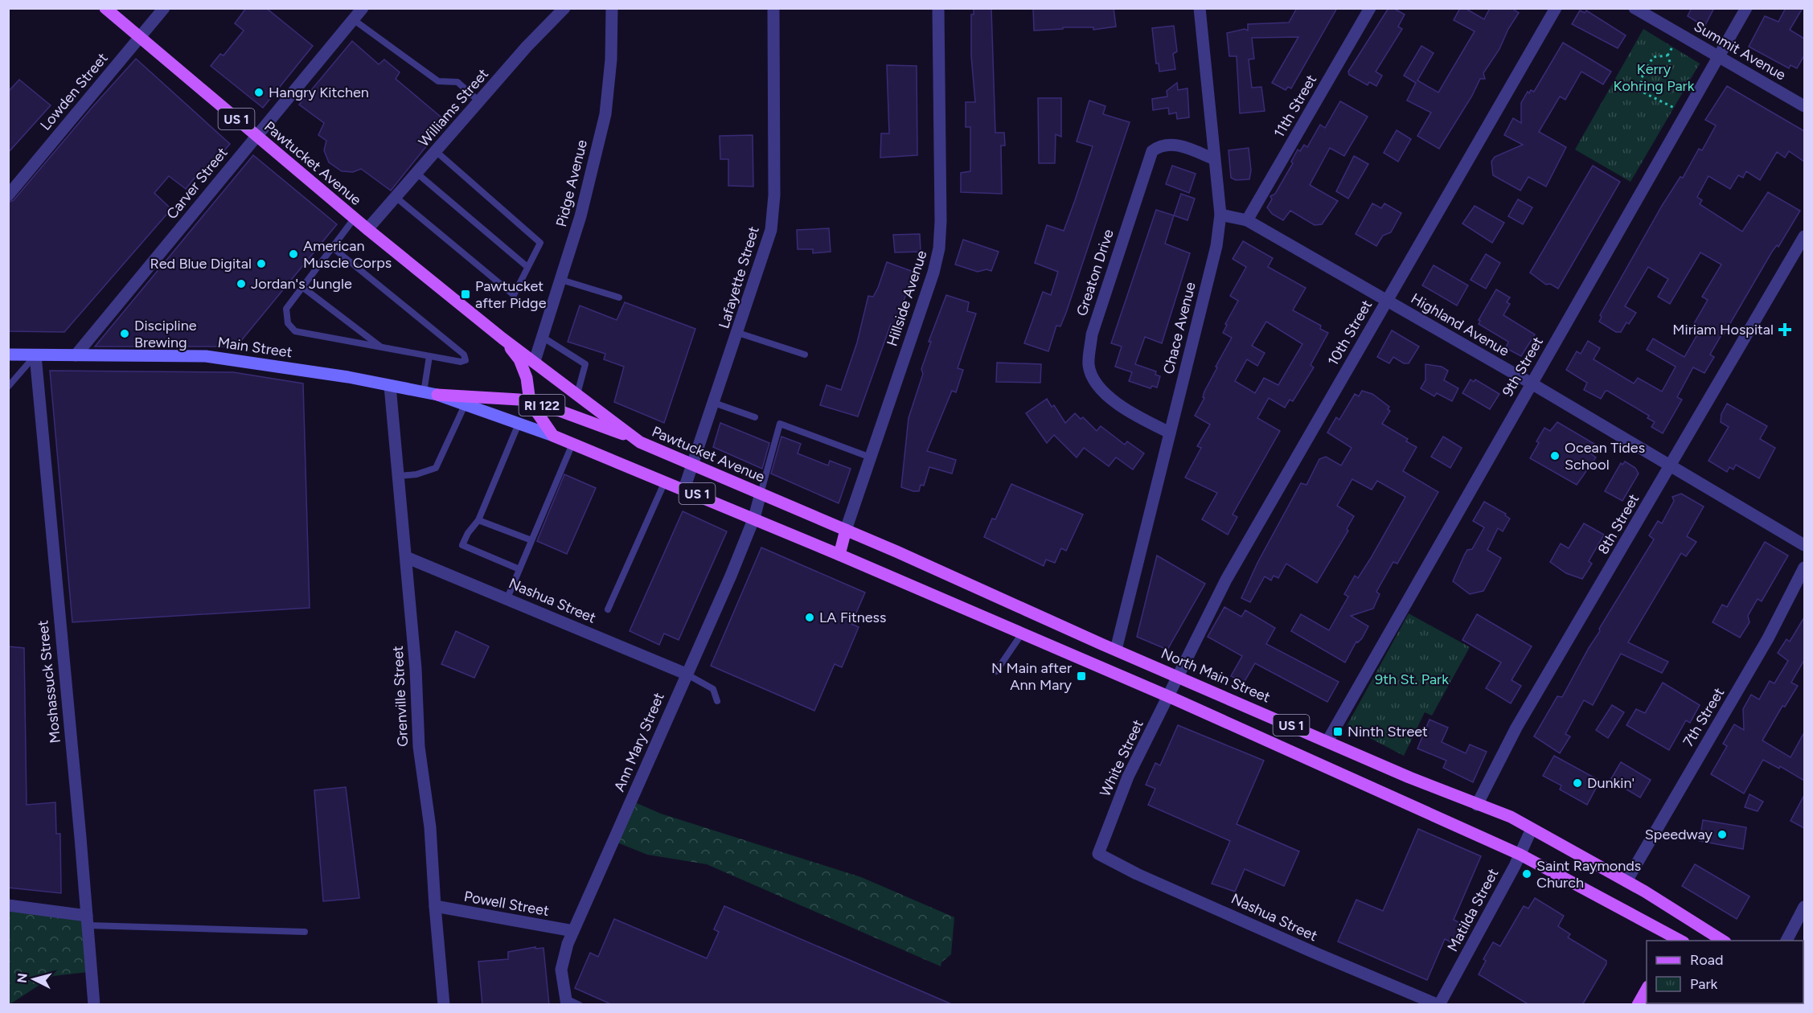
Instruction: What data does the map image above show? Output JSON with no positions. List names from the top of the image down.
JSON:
{
  "streets": {
    "main road": [
      "US 1",
      "Pawtucket Avenue",
      "Main Street",
      "RI 122",
      "North Main Street"
    ],
    "street": [
      "Summit Avenue",
      "Lowden Street",
      "11th Street",
      "Williams Street",
      "Carver Street",
      "Pidge Avenue",
      "Greaton Drive",
      "Lafayette Street",
      "Hillside Avenue",
      "Highland Avenue",
      "Chace Avenue",
      "10th Street",
      "9th Street",
      "8th Street",
      "Nashua Street",
      "Moshassuck Street",
      "Grenville Street",
      "7th Street",
      "Ann Mary Street",
      "White Street",
      "Powell Street",
      "Matilda Street"
    ]
  },
  "crossings": [
    ["Summit Avenue", "9th Street"],
    ["Lowden Street", "Pawtucket Avenue"],
    ["11th Street", "Highland Avenue"],
    ["Williams Street", "Pawtucket Avenue"],
    ["US 1", "Pawtucket Avenue"],
    ["US 1", "Lafayette Street"],
    ["US 1", "Main Street"],
    ["US 1", "Ann Mary Street"],
    ["US 1", "White Street"],
    ["US 1", "Matilda Street"],
    ["Pawtucket Avenue", "Carver Street"],
    ["Pawtucket Avenue", "Pidge Avenue"],
    ["Pawtucket Avenue", "Lafayette Street"],
    ["Pawtucket Avenue", "Hillside Avenue"],
    ["Pawtucket Avenue", "Main Street"],
    ["Pawtucket Avenue", "North Main Street"],
    ["Pawtucket Avenue", "Ann Mary Street"],
    ["Carver Street", "Main Street"],
    ["Greaton Drive", "Chace Avenue"],
    ["Hillside Avenue", "North Main Street"],
    ["Highland Avenue", "Chace Avenue"],
    ["Highland Avenue", "10th Street"],
    ["Highland Avenue", "9th Street"],
    ["Highland Avenue", "8th Street"],
    ["Chace Avenue", "North Main Street"],
    ["10th Street", "North Main Street"],
    ["10th Street", "White Street"],
    ["Main Street", "Moshassuck Street"],
    ["Main Street", "Grenville Street"],
    ["9th Street", "North Main Street"],
    ["8th Street", "North Main Street"],
    ["Nashua Street", "Grenville Street"],
    ["Nashua Street", "Ann Mary Street"],
    ["Nashua Street", "White Street"],
    ["Nashua Street", "Matilda Street"],
    ["North Main Street", "7th Street"],
    ["North Main Street", "White Street"],
    ["North Main Street", "Matilda Street"],
    ["Grenville Street", "Powell Street"],
    ["Ann Mary Street", "Powell Street"]
  ],
  "parks": ["Kerry Kohring Park", "9th St. Park"],
  "places": {
    "other": [
      "Hangry Kitchen",
      "American Muscle Corps",
      "Red Blue Digital",
      "Jordan's Jungle",
      "Discipline Brewing",
      "Ocean Tides School",
      "LA Fitness",
      "Dunkin'",
      "Speedway",
      "Saint Raymonds Church"
    ],
    "transit": ["Pawtucket after Pidge", "N Main after Ann Mary", "Ninth Street"],
    "health": ["Miriam Hospital"]
  },
  "legend": ["Road", "Park"],
  "north": "left"
}
